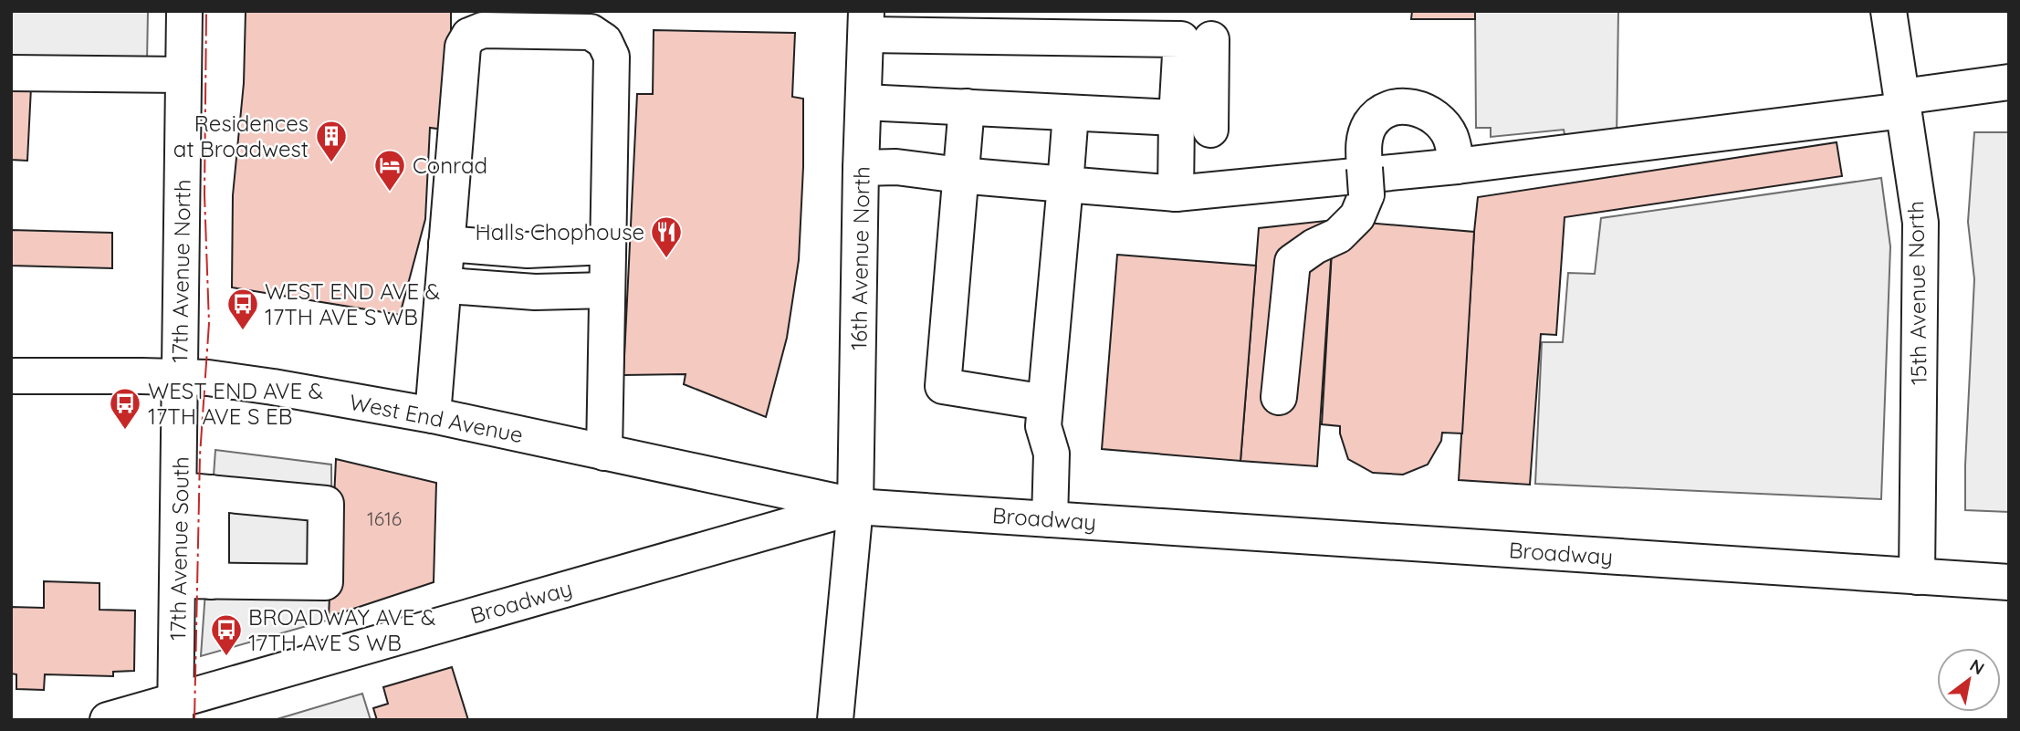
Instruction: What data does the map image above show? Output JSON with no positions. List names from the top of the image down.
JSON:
{
  "streets": {
    "main road": [
      "16th Avenue North",
      "17th Avenue North",
      "15th Avenue North",
      "West End Avenue",
      "Broadway",
      "17th Avenue South"
    ]
  },
  "crossings": [
    ["16th Avenue North", "West End Avenue"],
    ["16th Avenue North", "Broadway"],
    ["17th Avenue North", "West End Avenue"],
    ["17th Avenue North", "17th Avenue South"],
    ["15th Avenue North", "Broadway"],
    ["West End Avenue", "Broadway"],
    ["West End Avenue", "17th Avenue South"],
    ["Broadway", "17th Avenue South"]
  ],
  "places": {
    "building": ["Residences at Broadwest"],
    "hotel": ["Conrad"],
    "restaurant": ["Halls Chophouse"],
    "bus stop": ["WEST END AVE & 17TH AVE S WB", "WEST END AVE & 17TH AVE S EB", "BROADWAY AVE & 17TH AVE S WB"]
  },
  "house_numbers": ["1616"],
  "north": "top right"
}
